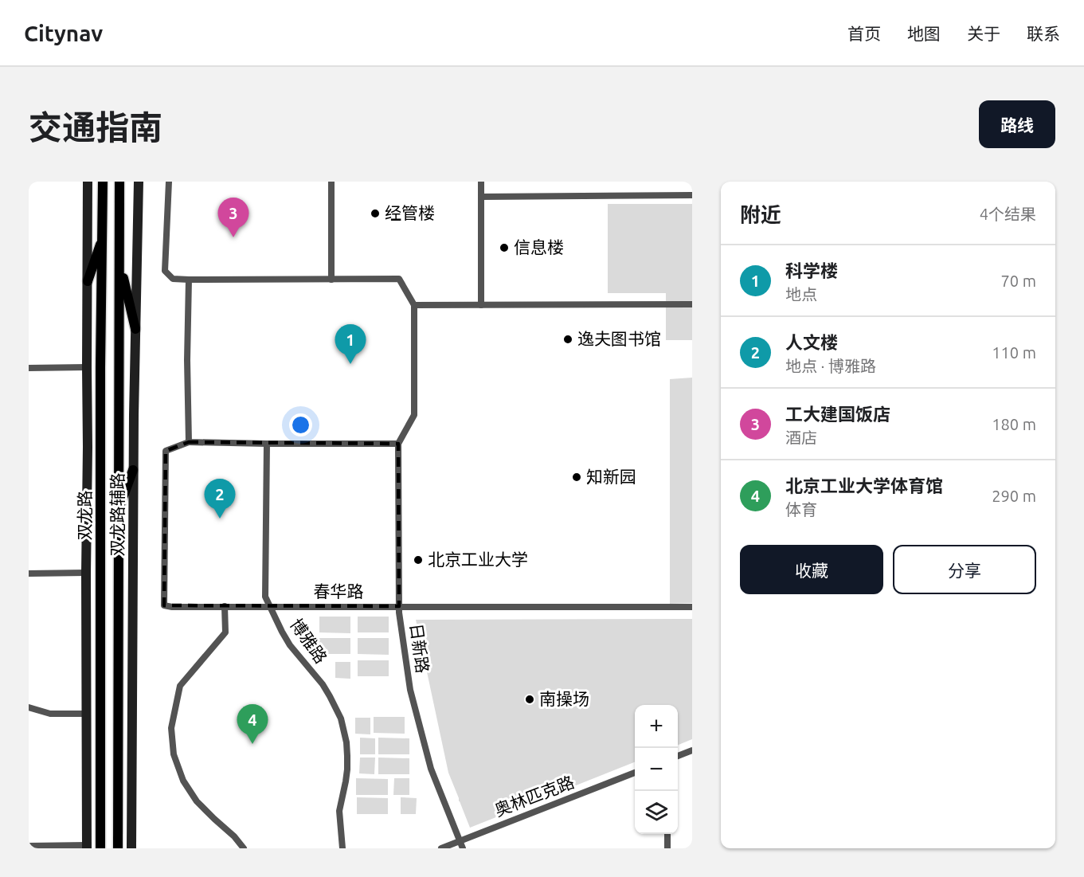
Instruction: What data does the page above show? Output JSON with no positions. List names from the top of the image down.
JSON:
{
  "streets": {
    "main road": ["双龙路辅路", "双龙路"],
    "street": [
      "春华路",
      "博雅路",
      "日新路",
      "奥林匹克路"
    ]
  },
  "crossings": [
    ["春华路", "博雅路"],
    ["春华路", "日新路"],
    ["日新路", "奥林匹克路"]
  ],
  "places": [
    "经管楼",
    "信息楼",
    "逸夫图书馆",
    "知新园",
    "北京工业大学",
    "南操场"
  ],
  "page": {
    "header": "Citynav",
    "nav": [
      "首页",
      "地图",
      "关于",
      "联系"
    ],
    "title": "交通指南",
    "buttons": [
      "路线",
      ["收藏", "分享"]
    ],
    "heading": ["附近", "4个结果"],
    "pins": [
      "3",
      "1",
      "2",
      "4"
    ],
    "list": [
      {
        "mark": "1",
        "name": "科学楼",
        "note": "地点",
        "value": "70 m"
      },
      {
        "mark": "2",
        "name": "人文楼",
        "note": "地点 · 博雅路",
        "value": "110 m"
      },
      {
        "mark": "3",
        "name": "工大建国饭店",
        "note": "酒店",
        "value": "180 m"
      },
      {
        "mark": "4",
        "name": "北京工业大学体育馆",
        "note": "体育",
        "value": "290 m"
      }
    ],
    "map_buttons": ["+", "−"]
  }
}
